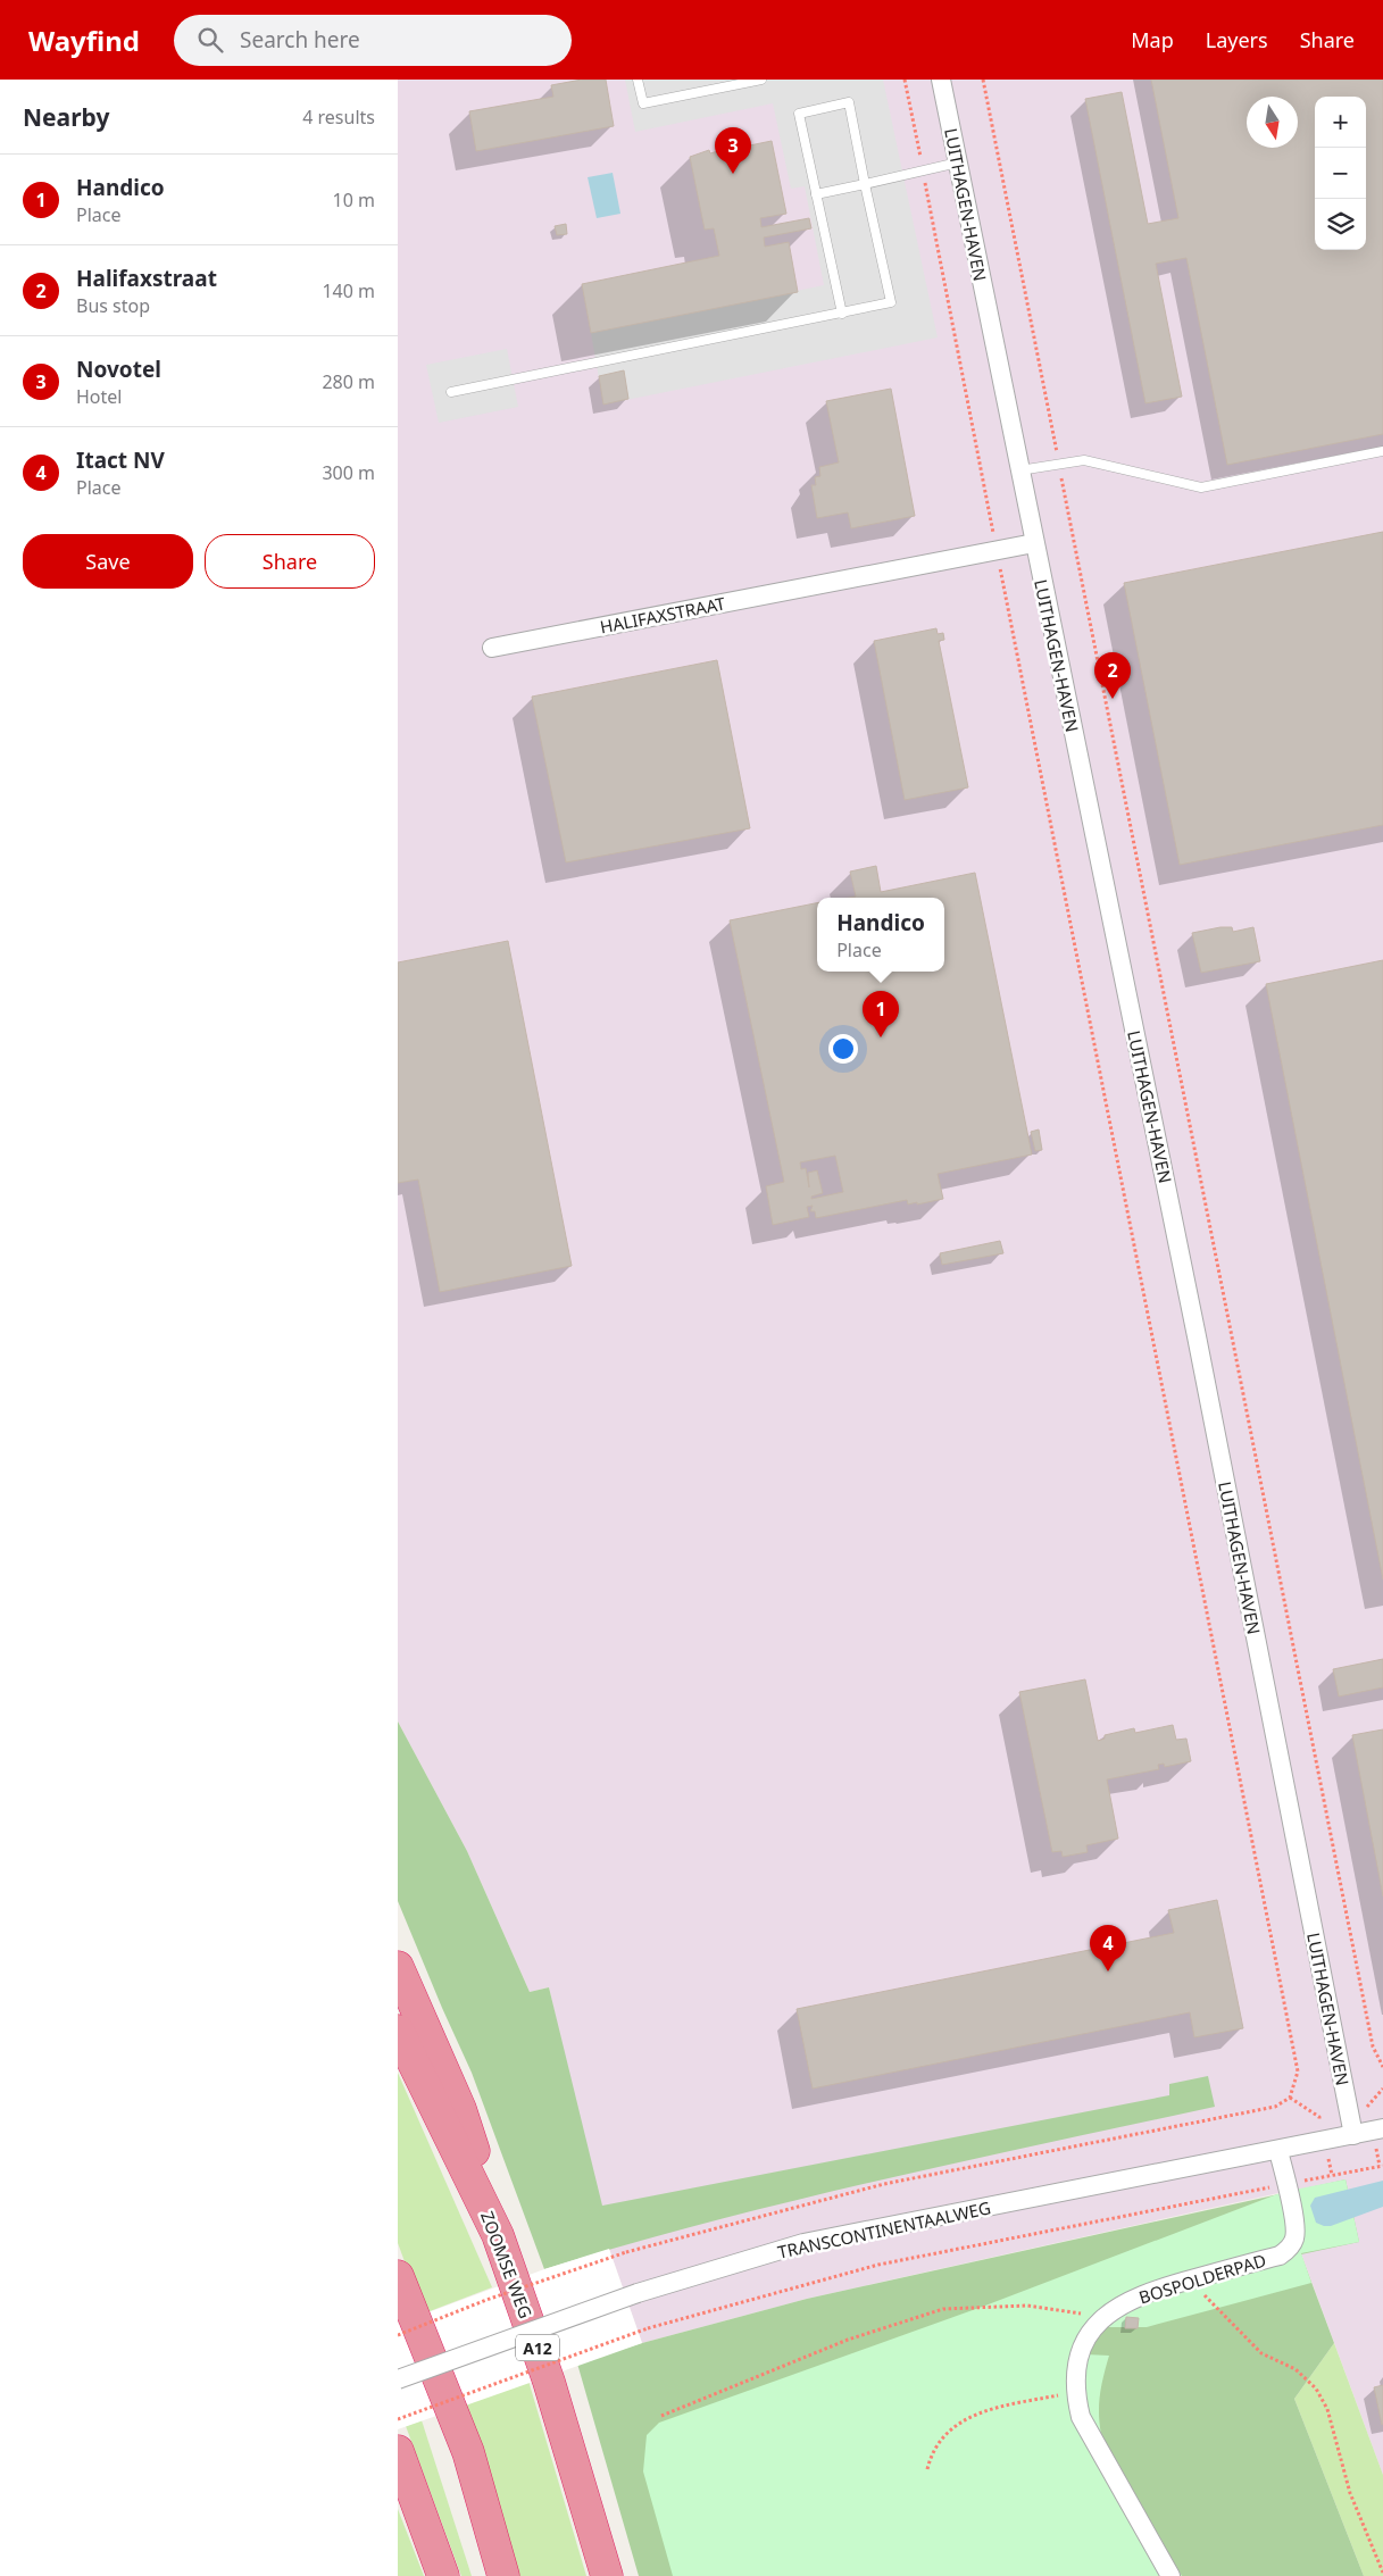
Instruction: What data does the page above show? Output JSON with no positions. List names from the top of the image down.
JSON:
{
  "streets": {
    "highway": ["ZOOMSE WEG", "A12"],
    "street": [
      "LUITHAGEN-HAVEN",
      "HALIFAXSTRAAT",
      "TRANSCONTINENTAALWEG",
      "BOSPOLDERPAD"
    ]
  },
  "crossings": [
    ["LUITHAGEN-HAVEN", "HALIFAXSTRAAT"],
    ["LUITHAGEN-HAVEN", "TRANSCONTINENTAALWEG"],
    ["TRANSCONTINENTAALWEG", "BOSPOLDERPAD"]
  ],
  "north": "bottom",
  "page": {
    "header": "Wayfind",
    "search": "Search here",
    "nav": ["Map", "Layers", "Share"],
    "heading": ["Nearby", "4 results"],
    "map_buttons": ["+", "−"],
    "pins": [
      "3",
      "2",
      "1",
      "4"
    ],
    "list": [
      {
        "mark": "1",
        "name": "Handico",
        "note": "Place",
        "value": "10 m"
      },
      {
        "mark": "2",
        "name": "Halifaxstraat",
        "note": "Bus stop",
        "value": "140 m"
      },
      {
        "mark": "3",
        "name": "Novotel",
        "note": "Hotel",
        "value": "280 m"
      },
      {
        "mark": "4",
        "name": "Itact NV",
        "note": "Place",
        "value": "300 m"
      }
    ],
    "buttons": ["Save", "Share"],
    "popup": ["Handico", "Place"]
  }
}
